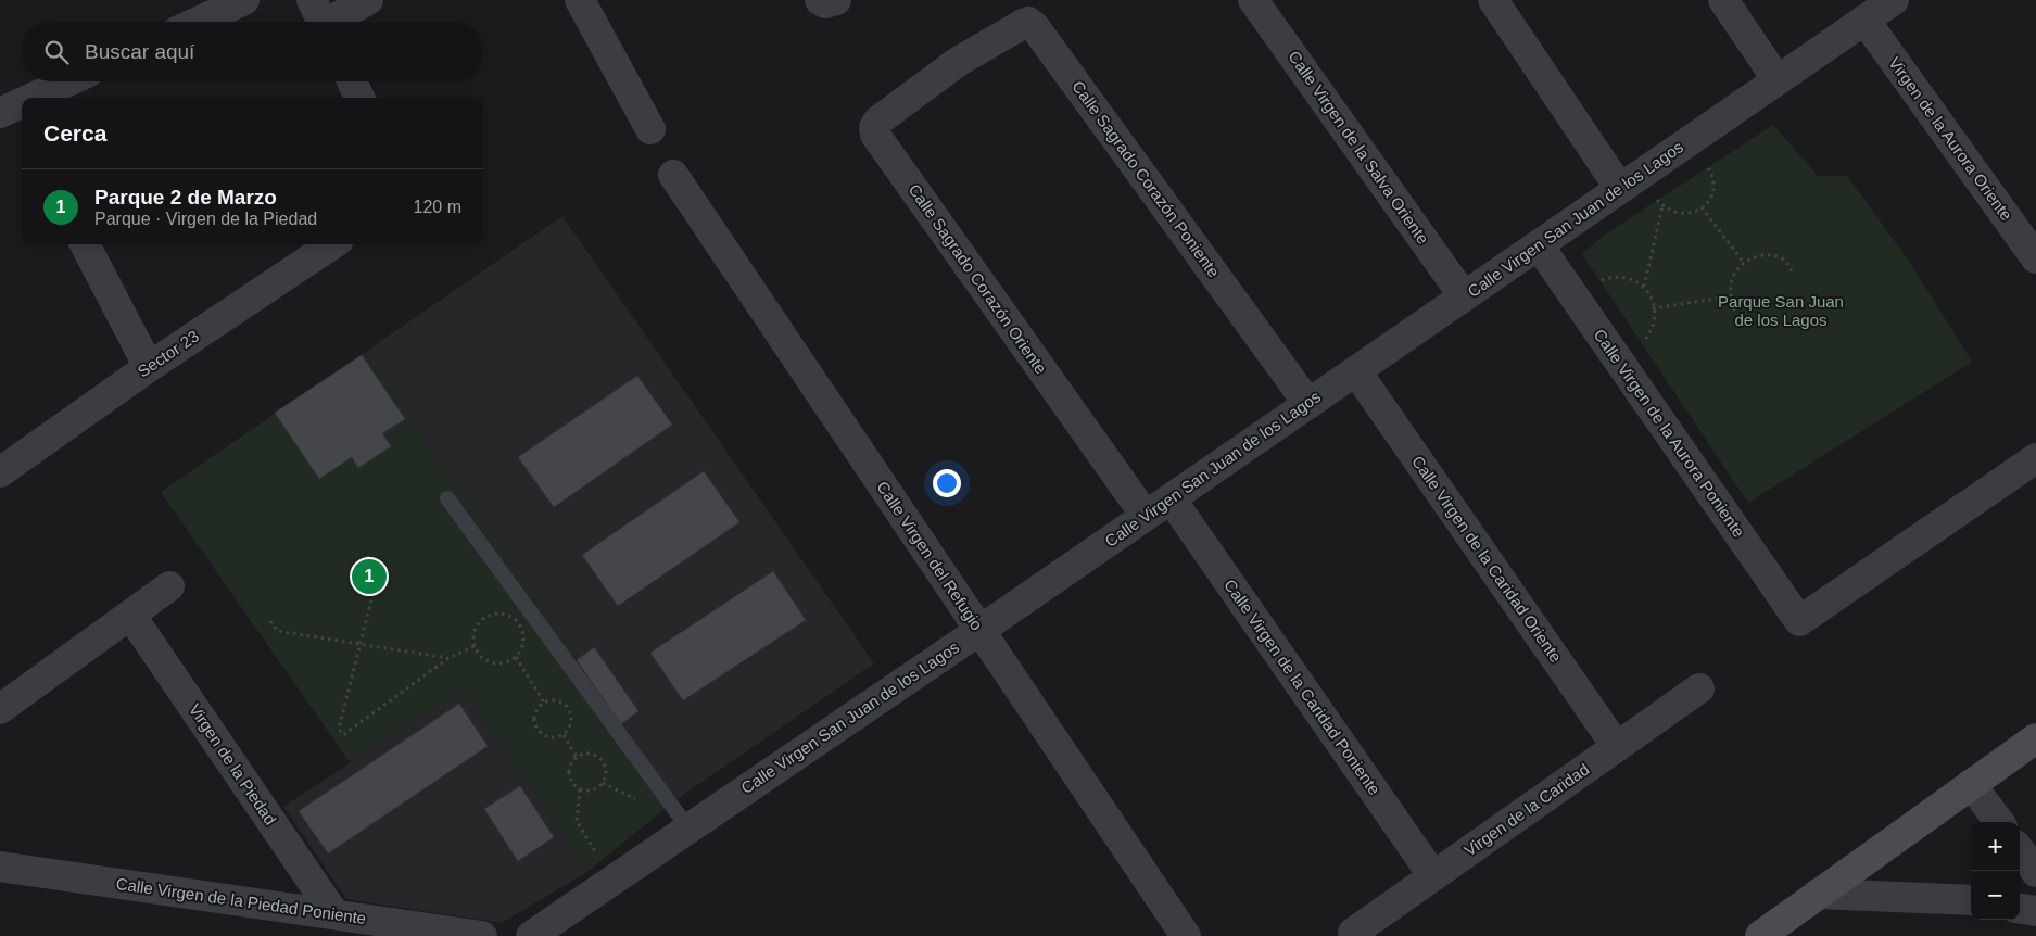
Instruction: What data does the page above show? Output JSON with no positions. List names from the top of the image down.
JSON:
{
  "streets": {
    "street": [
      "Virgen de la Aurora Oriente",
      "Calle Virgen de la Salva Oriente",
      "Calle Sagrado Corazón Poniente",
      "Calle Virgen San Juan de los Lagos",
      "Calle Sagrado Corazón Oriente",
      "Sector 23",
      "Calle Virgen de la Aurora Poniente",
      "Calle Virgen del Refugio",
      "Calle Virgen de la Caridad Oriente",
      "Calle Virgen de la Caridad Poniente",
      "Virgen de la Piedad",
      "Virgen de la Caridad",
      "Calle Virgen de la Piedad Poniente"
    ]
  },
  "crossings": [
    ["Virgen de la Aurora Oriente", "Calle Virgen San Juan de los Lagos"],
    ["Calle Virgen de la Salva Oriente", "Calle Virgen San Juan de los Lagos"],
    ["Calle Sagrado Corazón Poniente", "Calle Virgen San Juan de los Lagos"],
    ["Calle Sagrado Corazón Poniente", "Calle Sagrado Corazón Oriente"],
    ["Calle Virgen San Juan de los Lagos", "Calle Sagrado Corazón Oriente"],
    ["Calle Virgen San Juan de los Lagos", "Calle Virgen de la Aurora Poniente"],
    ["Calle Virgen San Juan de los Lagos", "Calle Virgen del Refugio"],
    ["Calle Virgen San Juan de los Lagos", "Calle Virgen de la Caridad Oriente"],
    ["Calle Virgen San Juan de los Lagos", "Calle Virgen de la Caridad Poniente"],
    ["Calle Virgen de la Caridad Oriente", "Virgen de la Caridad"],
    ["Calle Virgen de la Caridad Poniente", "Virgen de la Caridad"],
    ["Virgen de la Piedad", "Calle Virgen de la Piedad Poniente"]
  ],
  "parks": ["Parque San Juan de los Lagos"],
  "page": {
    "search": "Buscar aquí",
    "heading": "Cerca",
    "list": [
      {
        "mark": "1",
        "name": "Parque 2 de Marzo",
        "note": "Parque · Virgen de la Piedad",
        "value": "120 m"
      }
    ],
    "pins": "1",
    "map_buttons": ["+", "−"]
  }
}
